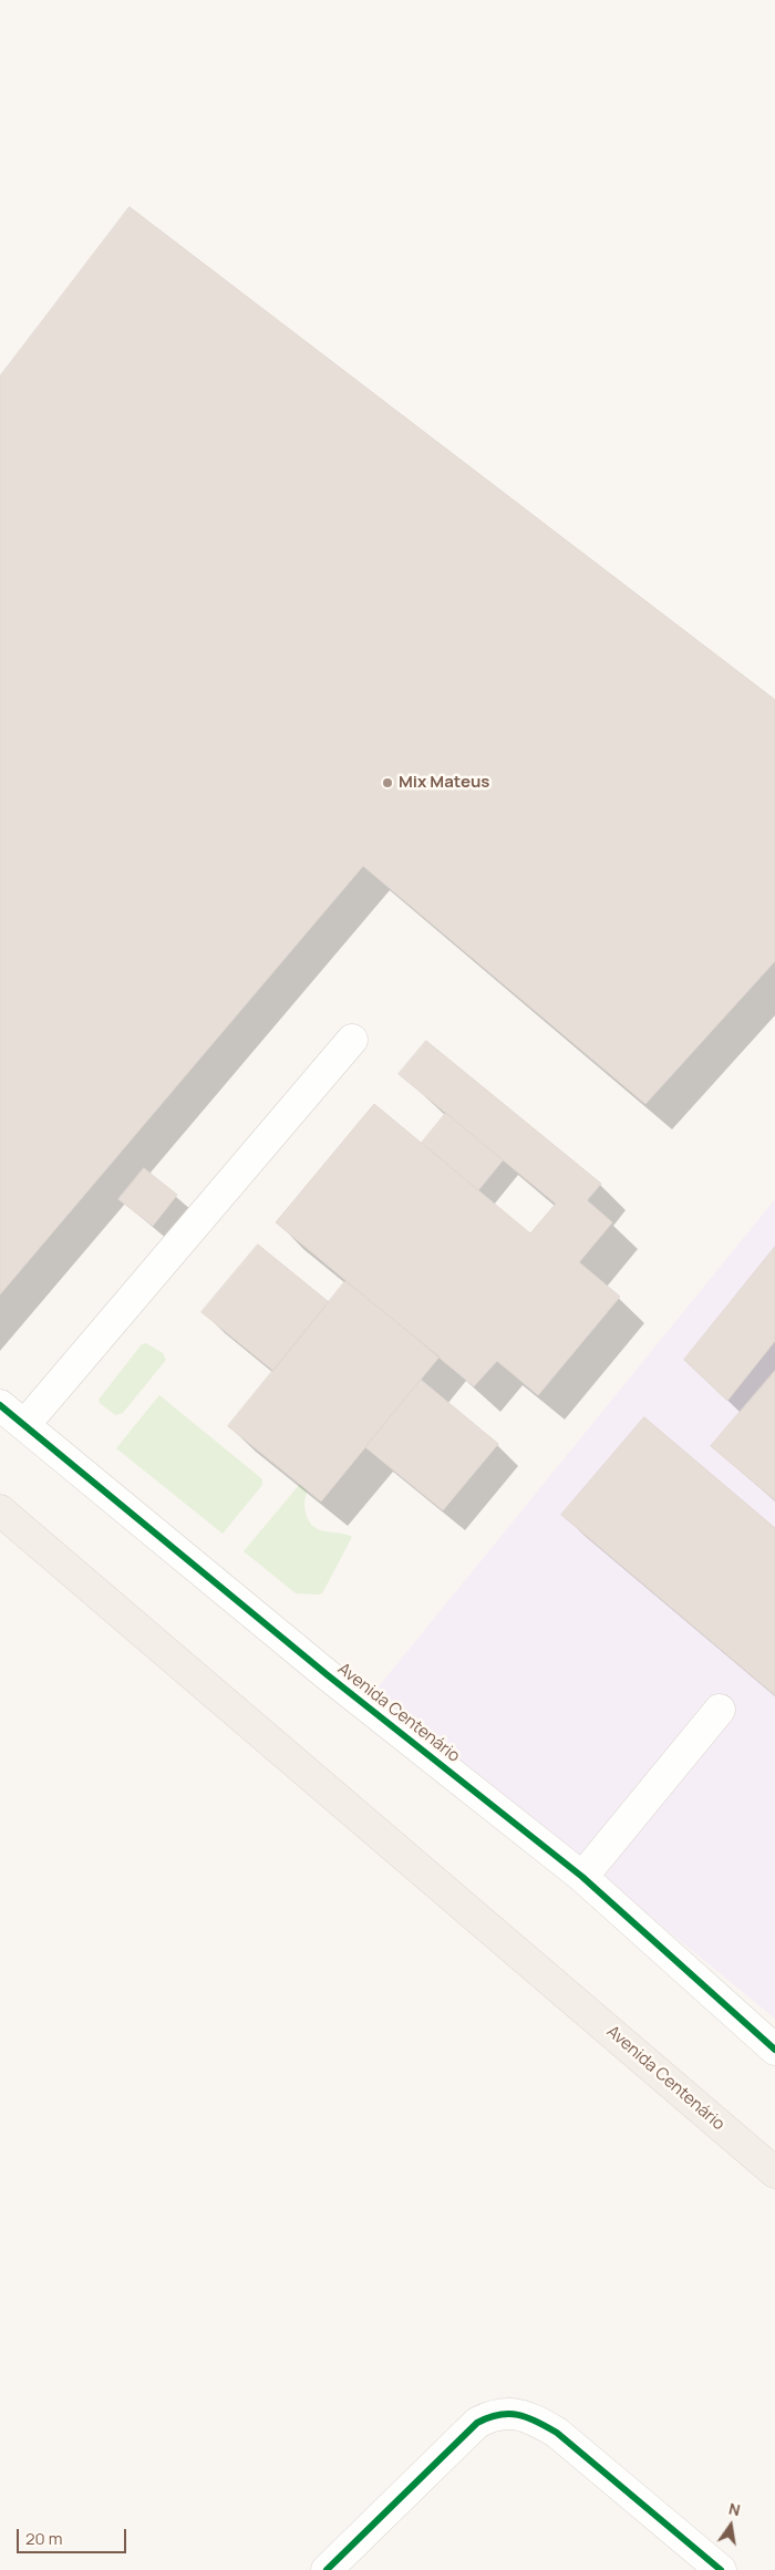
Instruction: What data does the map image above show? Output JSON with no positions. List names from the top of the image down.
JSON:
{
  "streets": {
    "main road": ["Avenida Centenário"]
  },
  "places": ["Mix Mateus"],
  "scale_bar": "20 m",
  "north": "top"
}
